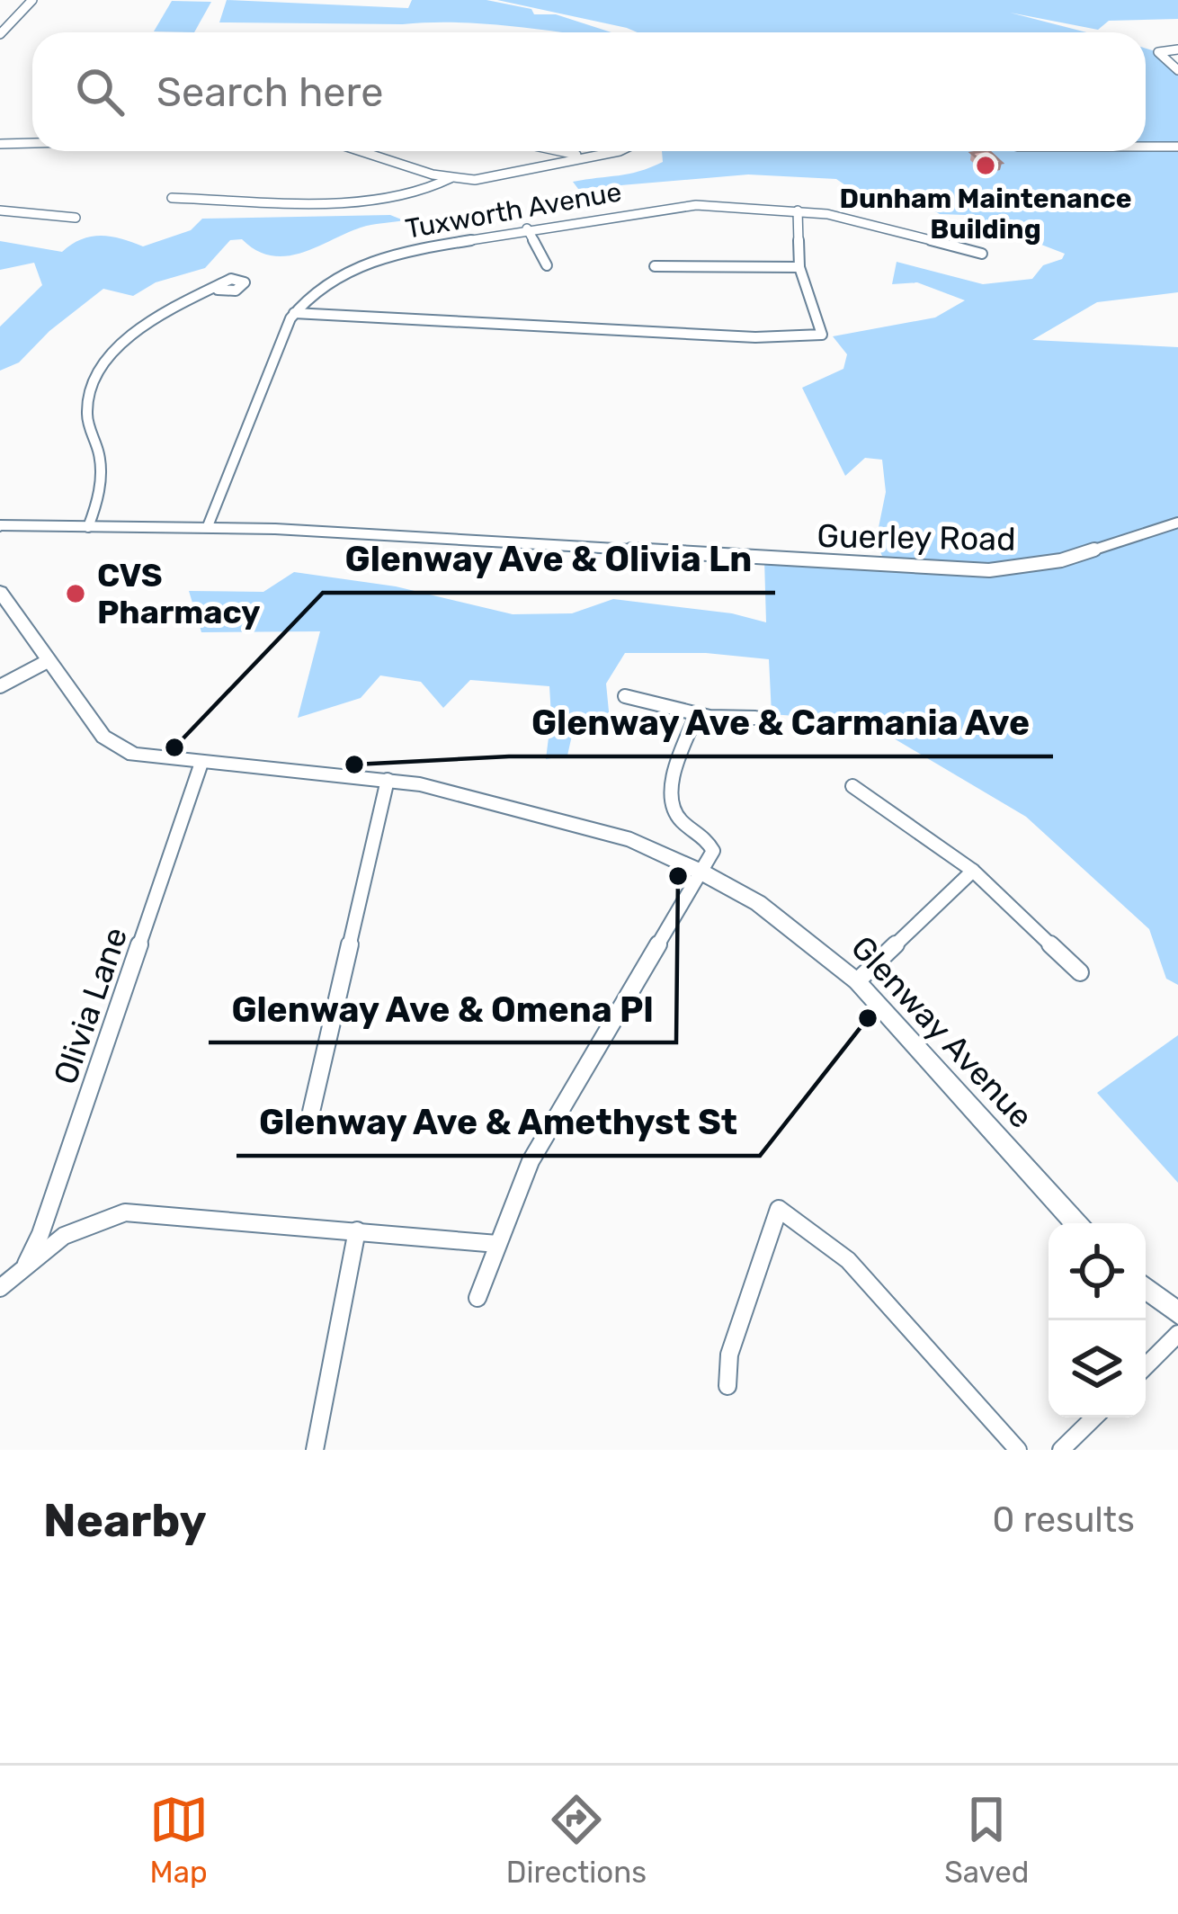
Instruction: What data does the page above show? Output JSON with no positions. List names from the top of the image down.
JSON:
{
  "streets": {
    "main road": ["Glenway Avenue"],
    "street": ["Tuxworth Avenue", "Guerley Road", "Olivia Lane"]
  },
  "crossings": [
    ["Olivia Lane", "Glenway Avenue"]
  ],
  "places": [
    "Dunham Maintenance Building",
    "CVS Pharmacy",
    "Glenway Ave & Olivia Ln",
    "Glenway Ave & Carmania Ave",
    "Glenway Ave & Omena Pl",
    "Glenway Ave & Amethyst St"
  ],
  "page": {
    "search": "Search here",
    "heading": ["Nearby", "0 results"],
    "nav": ["Map", "Directions", "Saved"]
  }
}
